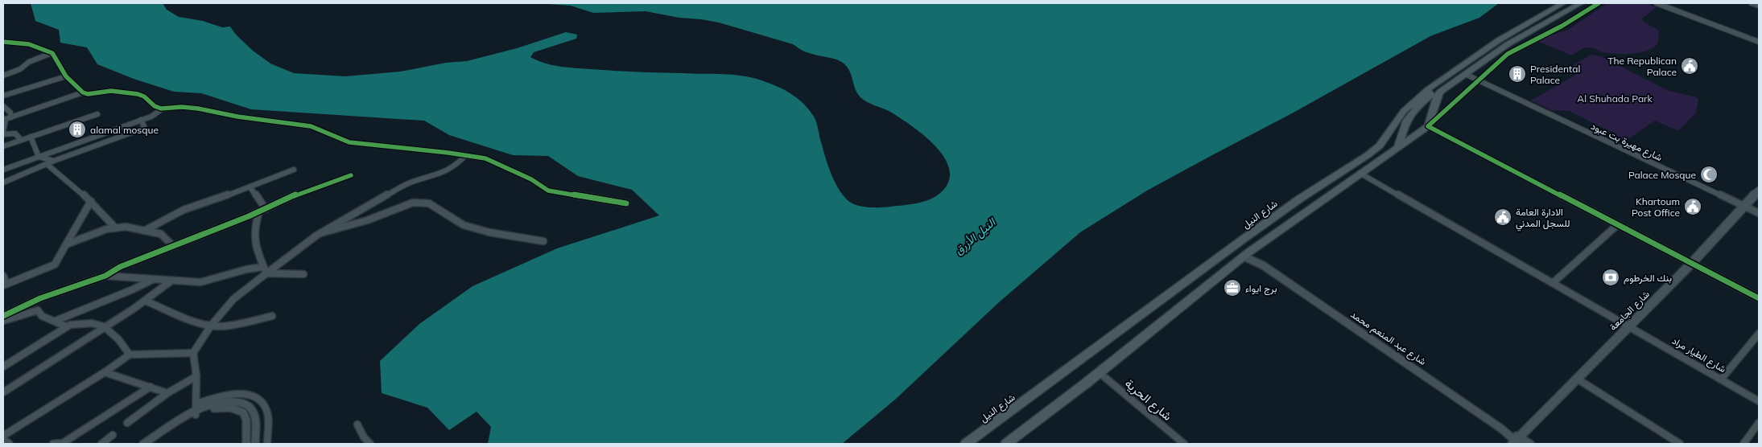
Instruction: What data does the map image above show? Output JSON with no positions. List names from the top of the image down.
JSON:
{
  "streets": {
    "main road": ["شارع النيل", "شارع الجامعة"],
    "street": [
      "شارع مهيرة بت عبود",
      "شارع عبد المنعم محمد",
      "شارع الطيار مراد",
      "شارع الحرية"
    ]
  },
  "crossings": [
    ["شارع مهيرة بت عبود", "شارع الجامعة"],
    ["شارع الجامعة", "شارع عبد المنعم محمد"],
    ["شارع الجامعة", "شارع الطيار مراد"]
  ],
  "water": ["النيل الأزرق"],
  "parks": ["Al Shuhada Park"],
  "places": {
    "public building": ["The Republican Palace", "Khartoum Post Office", "الادارة العامة للسجل المدني"],
    "building": ["Presidental Palace", "alamal mosque"],
    "mosque": ["Palace Mosque"],
    "bank": ["بنك الخرطوم"],
    "office": ["برج ايواء"]
  }
}
